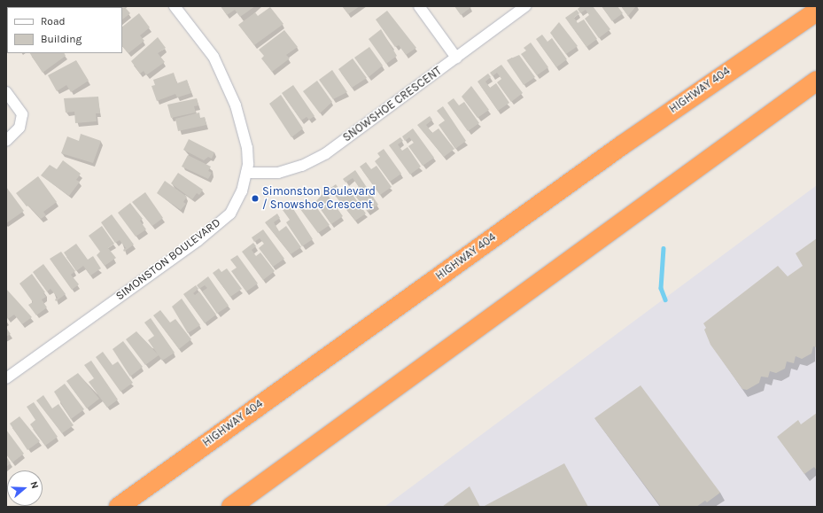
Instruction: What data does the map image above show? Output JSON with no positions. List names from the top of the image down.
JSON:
{
  "streets": {
    "highway": ["HIGHWAY 404"],
    "street": ["SNOWSHOE CRESCENT", "SIMONSTON BOULEVARD"]
  },
  "crossings": [
    ["SNOWSHOE CRESCENT", "SIMONSTON BOULEVARD"]
  ],
  "places": ["Simonston Boulevard / Snowshoe Crescent"],
  "legend": ["Road", "Building"],
  "north": "right"
}
